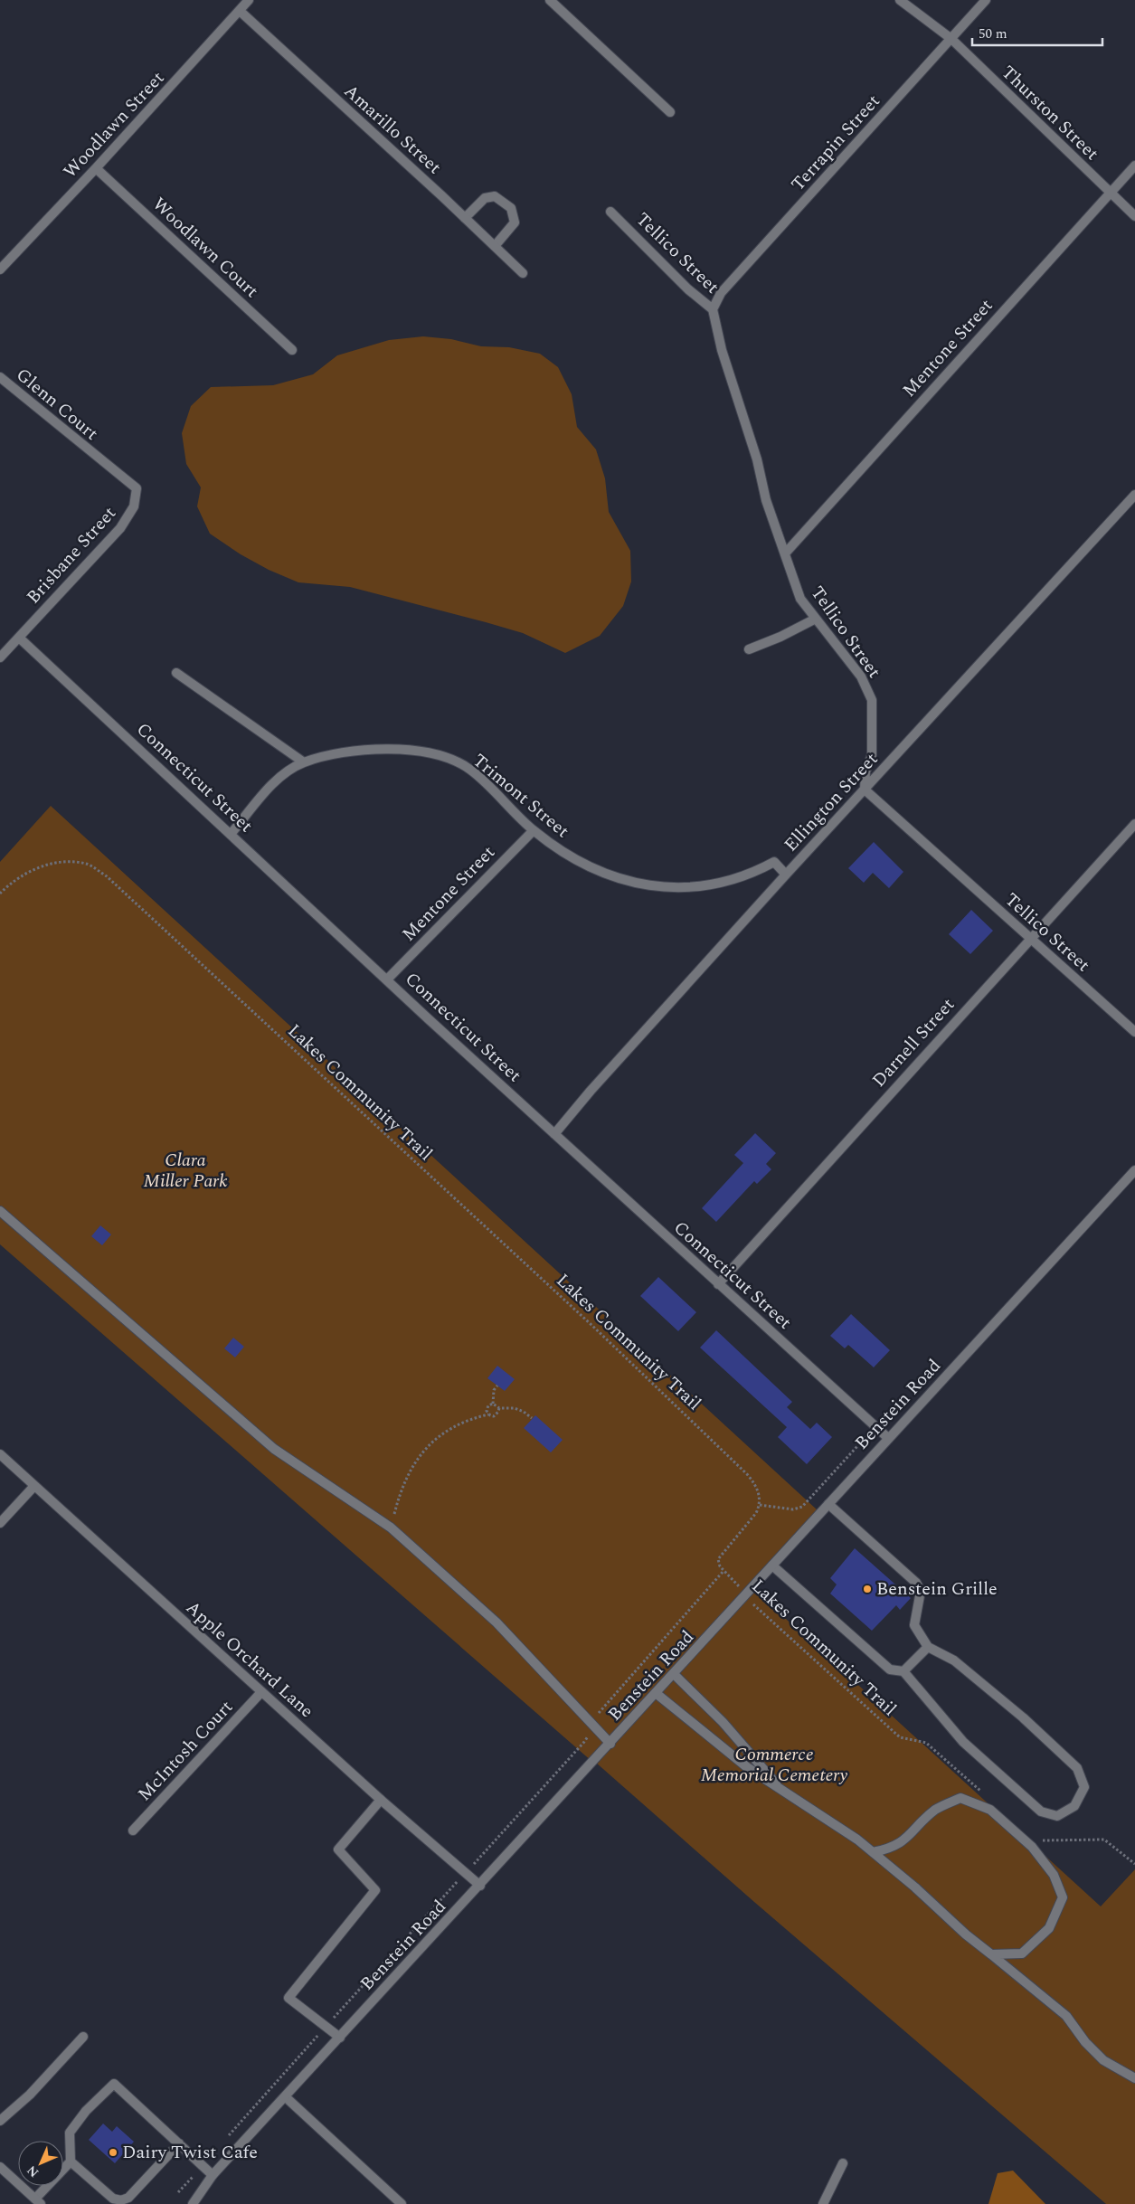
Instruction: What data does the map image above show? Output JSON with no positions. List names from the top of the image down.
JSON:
{
  "streets": {
    "street": [
      "Thurston Street",
      "Woodlawn Street",
      "Amarillo Street",
      "Terrapin Street",
      "Woodlawn Court",
      "Tellico Street",
      "Mentone Street",
      "Glenn Court",
      "Brisbane Street",
      "Connecticut Street",
      "Trimont Street",
      "Ellington Street",
      "Darnell Street",
      "Benstein Road",
      "Apple Orchard Lane",
      "McIntosh Court"
    ],
    "path": ["Lakes Community Trail"]
  },
  "crossings": [
    ["Thurston Street", "Terrapin Street"],
    ["Thurston Street", "Mentone Street"],
    ["Woodlawn Street", "Amarillo Street"],
    ["Woodlawn Street", "Woodlawn Court"],
    ["Terrapin Street", "Tellico Street"],
    ["Tellico Street", "Mentone Street"],
    ["Tellico Street", "Ellington Street"],
    ["Tellico Street", "Darnell Street"],
    ["Mentone Street", "Connecticut Street"],
    ["Mentone Street", "Trimont Street"],
    ["Glenn Court", "Brisbane Street"],
    ["Brisbane Street", "Connecticut Street"],
    ["Connecticut Street", "Trimont Street"],
    ["Connecticut Street", "Ellington Street"],
    ["Connecticut Street", "Darnell Street"],
    ["Connecticut Street", "Benstein Road"],
    ["Trimont Street", "Ellington Street"],
    ["Lakes Community Trail", "Benstein Road"],
    ["Benstein Road", "Apple Orchard Lane"],
    ["Apple Orchard Lane", "McIntosh Court"]
  ],
  "parks": ["Clara Miller Park", "Commerce Memorial Cemetery"],
  "places": ["Benstein Grille", "Dairy Twist Cafe"],
  "scale_bar": "50 m",
  "north": "bottom left"
}
